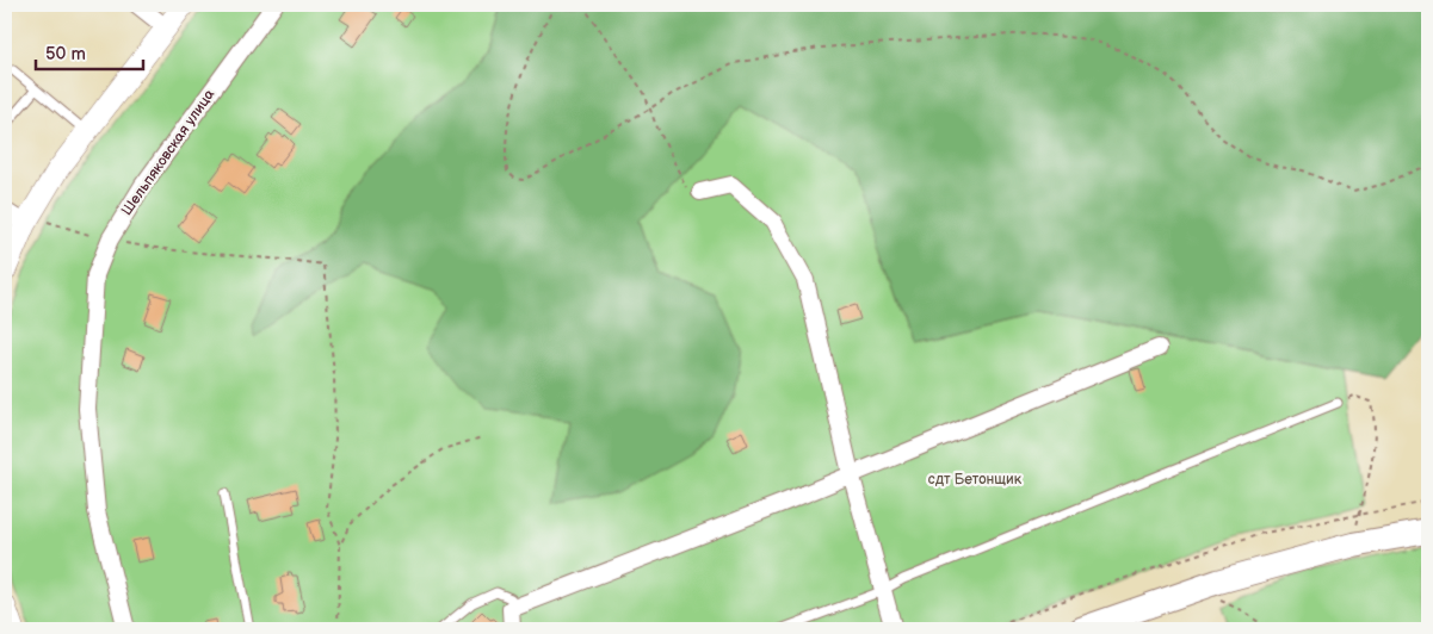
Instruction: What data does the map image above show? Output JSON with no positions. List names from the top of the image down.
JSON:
{
  "streets": {
    "street": ["Шельпяковская улица"]
  },
  "parks": ["сдт Бетонщик"],
  "scale_bar": "50 m"
}
